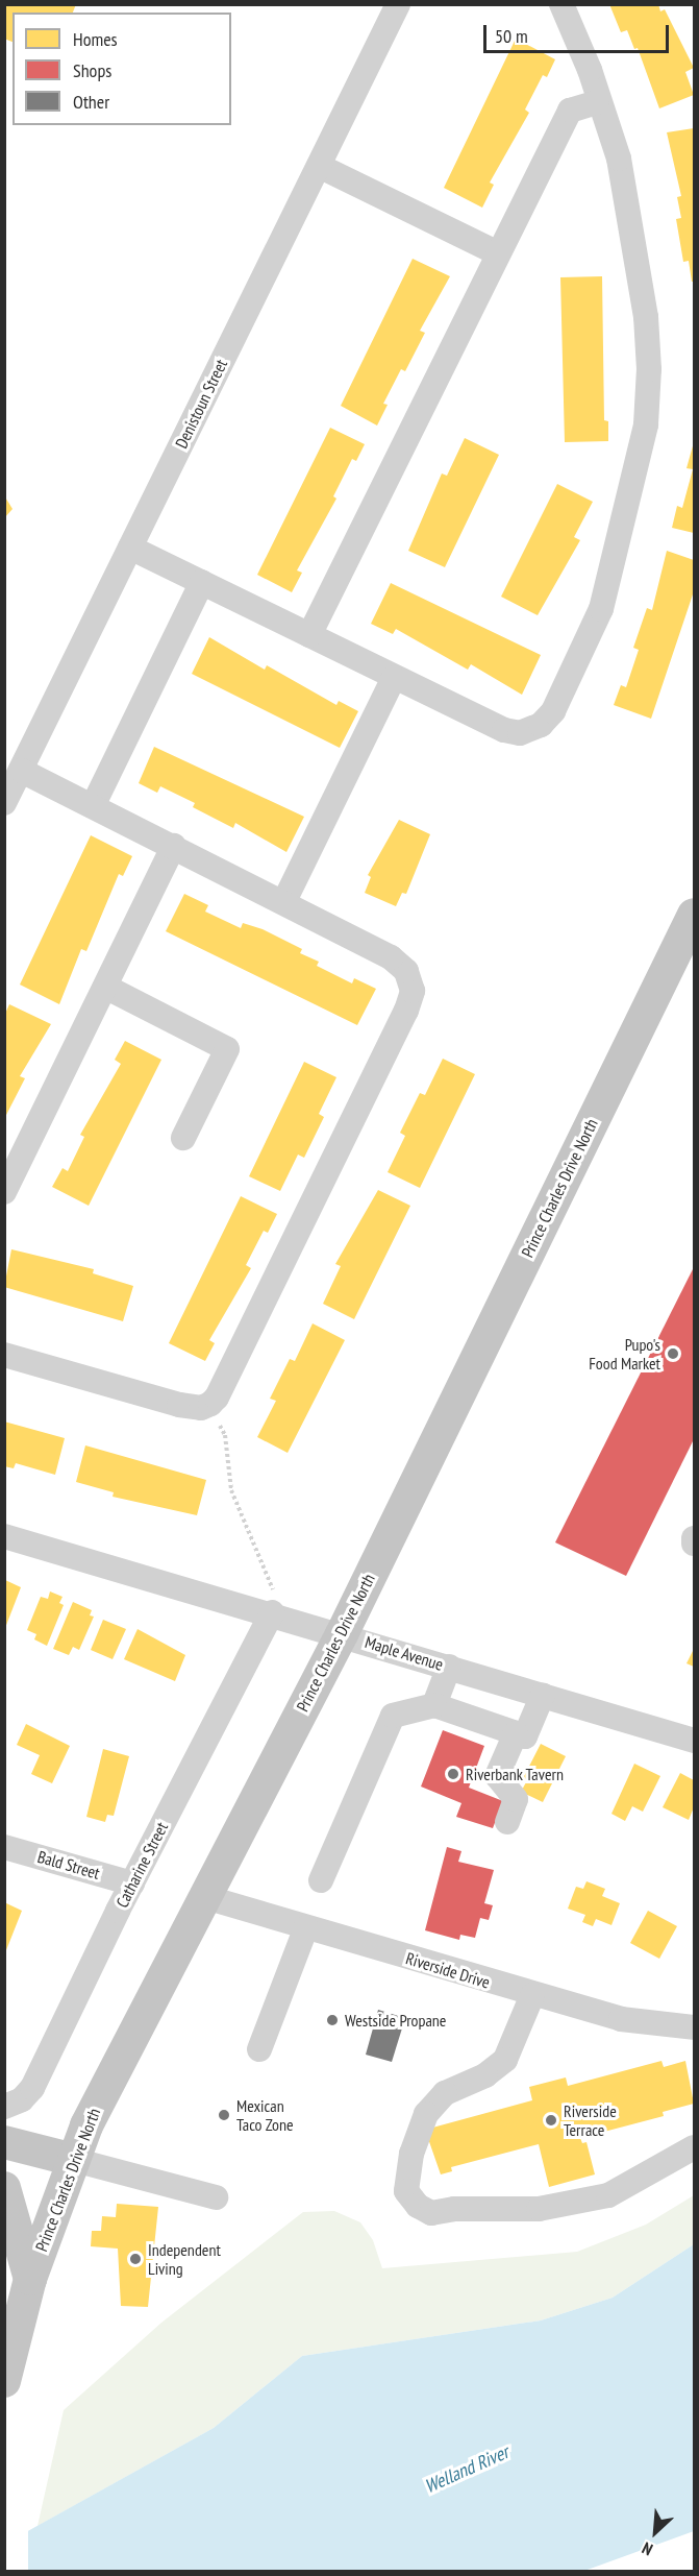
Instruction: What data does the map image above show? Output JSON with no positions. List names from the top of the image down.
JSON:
{
  "streets": {
    "main road": ["Prince Charles Drive North"],
    "street": [
      "Denistoun Street",
      "Maple Avenue",
      "Bald Street",
      "Catharine Street",
      "Riverside Drive"
    ]
  },
  "crossings": [
    ["Prince Charles Drive North", "Maple Avenue"],
    ["Prince Charles Drive North", "Riverside Drive"],
    ["Maple Avenue", "Catharine Street"],
    ["Bald Street", "Catharine Street"]
  ],
  "water": ["Welland River"],
  "places": [
    "Pupo's Food Market",
    "Riverbank Tavern",
    "Westside Propane",
    "Mexican Taco Zone",
    "Riverside Terrace",
    "Independent Living"
  ],
  "legend": ["Homes", "Shops", "Other"],
  "scale_bar": "50 m",
  "north": "bottom left"
}
